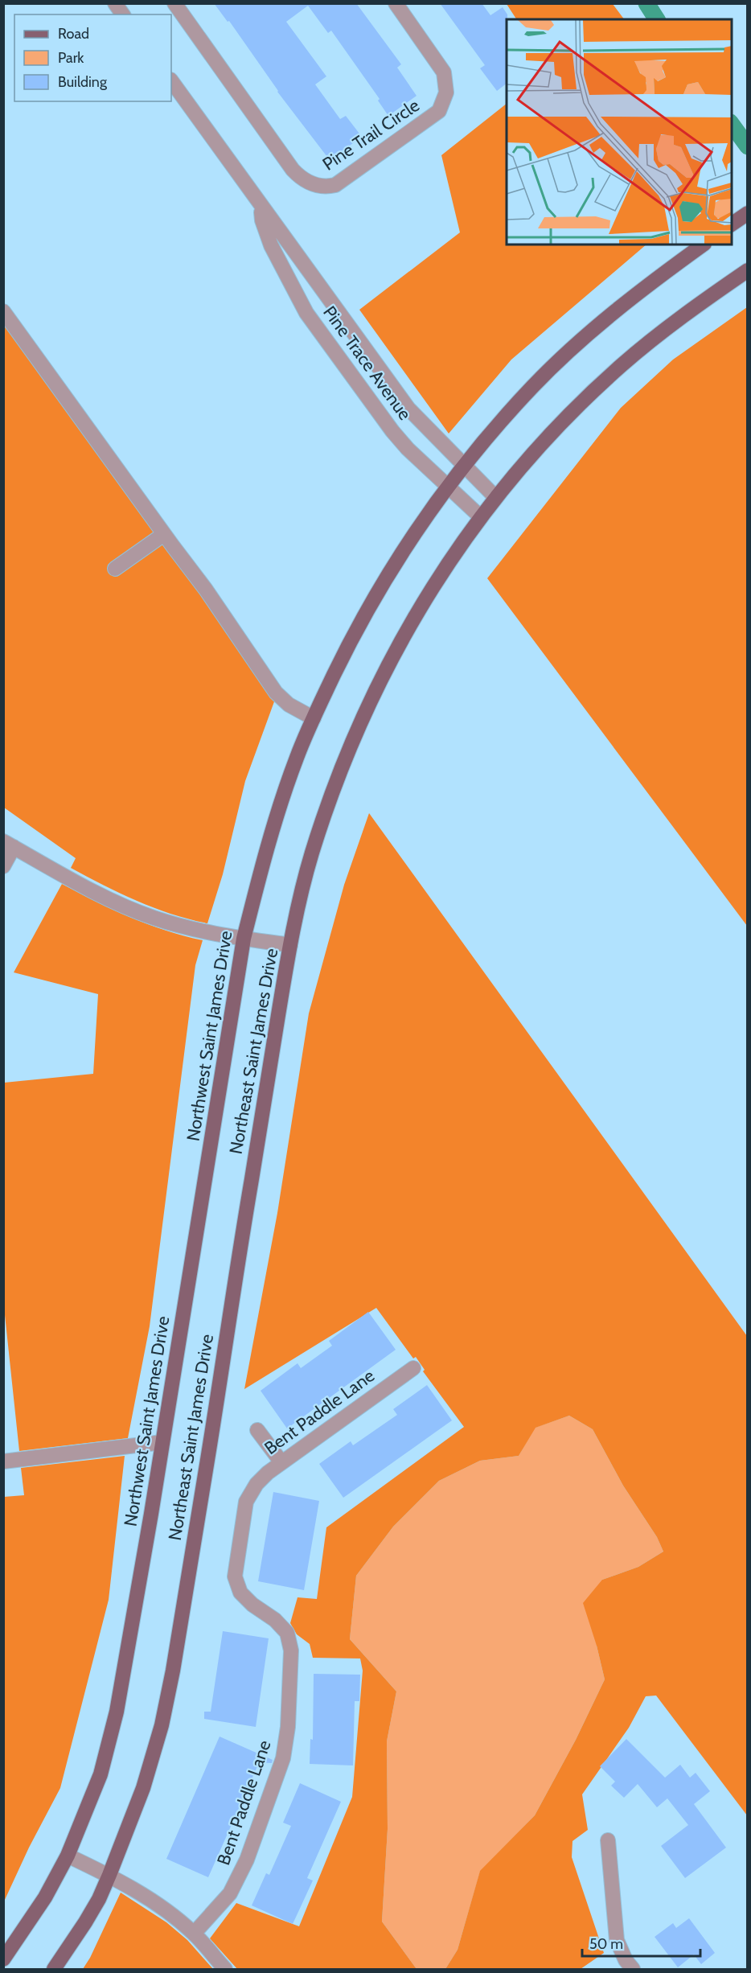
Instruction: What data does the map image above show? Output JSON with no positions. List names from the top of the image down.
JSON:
{
  "streets": {
    "main road": ["Northwest Saint James Drive", "Northeast Saint James Drive"],
    "street": ["Pine Trail Circle", "Pine Trace Avenue", "Bent Paddle Lane"]
  },
  "crossings": [
    ["Pine Trace Avenue", "Northwest Saint James Drive"],
    ["Pine Trace Avenue", "Northeast Saint James Drive"]
  ],
  "legend": ["Road", "Park", "Building"],
  "scale_bar": "50 m"
}
